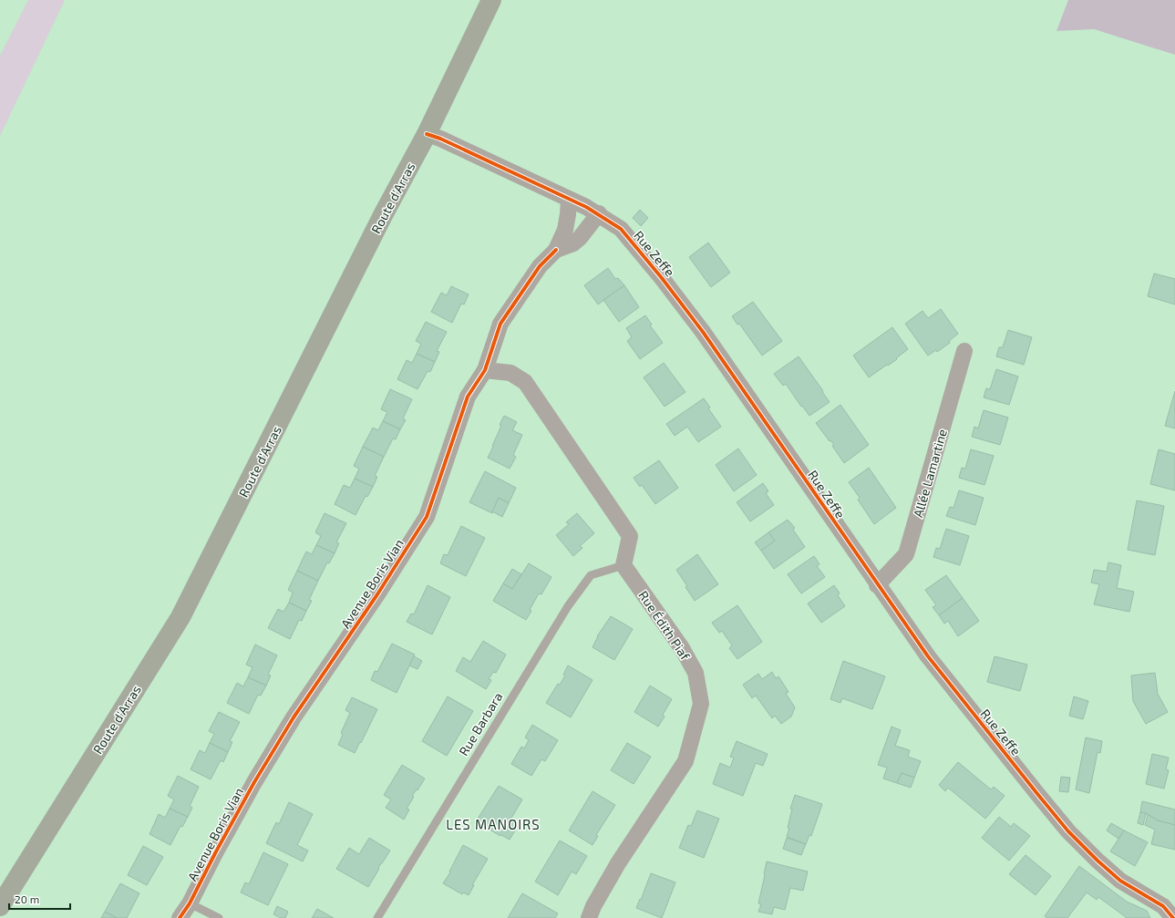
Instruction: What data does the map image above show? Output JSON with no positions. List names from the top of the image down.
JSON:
{
  "streets": {
    "main road": ["Route d'Arras"],
    "street": [
      "Rue Zeffe",
      "Allée Lamartine",
      "Avenue Boris Vian",
      "Rue Édith Piaf"
    ],
    "lane": ["Rue Barbara"]
  },
  "crossings": [
    ["Route d'Arras", "Rue Zeffe"],
    ["Rue Zeffe", "Allée Lamartine"],
    ["Rue Zeffe", "Avenue Boris Vian"],
    ["Rue Édith Piaf", "Rue Barbara"]
  ],
  "districts": ["LES MANOIRS"],
  "scale_bar": "20 m"
}
